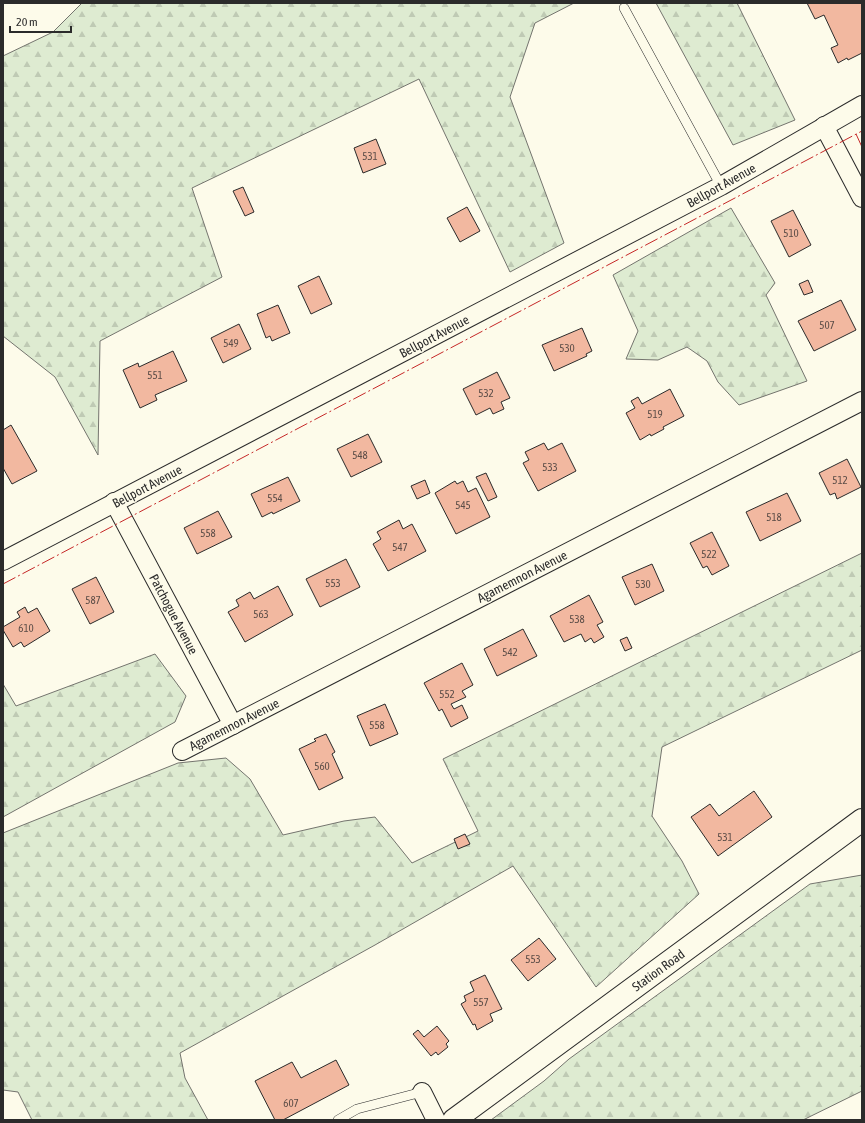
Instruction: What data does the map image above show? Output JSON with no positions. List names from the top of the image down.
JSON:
{
  "streets": {
    "main road": ["Station Road"],
    "street": ["Bellport Avenue", "Agamemnon Avenue", "Patchogue Avenue"]
  },
  "crossings": [
    ["Bellport Avenue", "Patchogue Avenue"],
    ["Agamemnon Avenue", "Patchogue Avenue"]
  ],
  "house_numbers": [
    "531",
    "510",
    "507",
    "549",
    "530",
    "551",
    "532",
    "519",
    "548",
    "533",
    "512",
    "554",
    "545",
    "518",
    "558",
    "547",
    "522",
    "553",
    "530",
    "587",
    "563",
    "538",
    "610",
    "542",
    "552",
    "558",
    "560",
    "531",
    "553",
    "557",
    "607"
  ],
  "scale_bar": "20 m"
}
